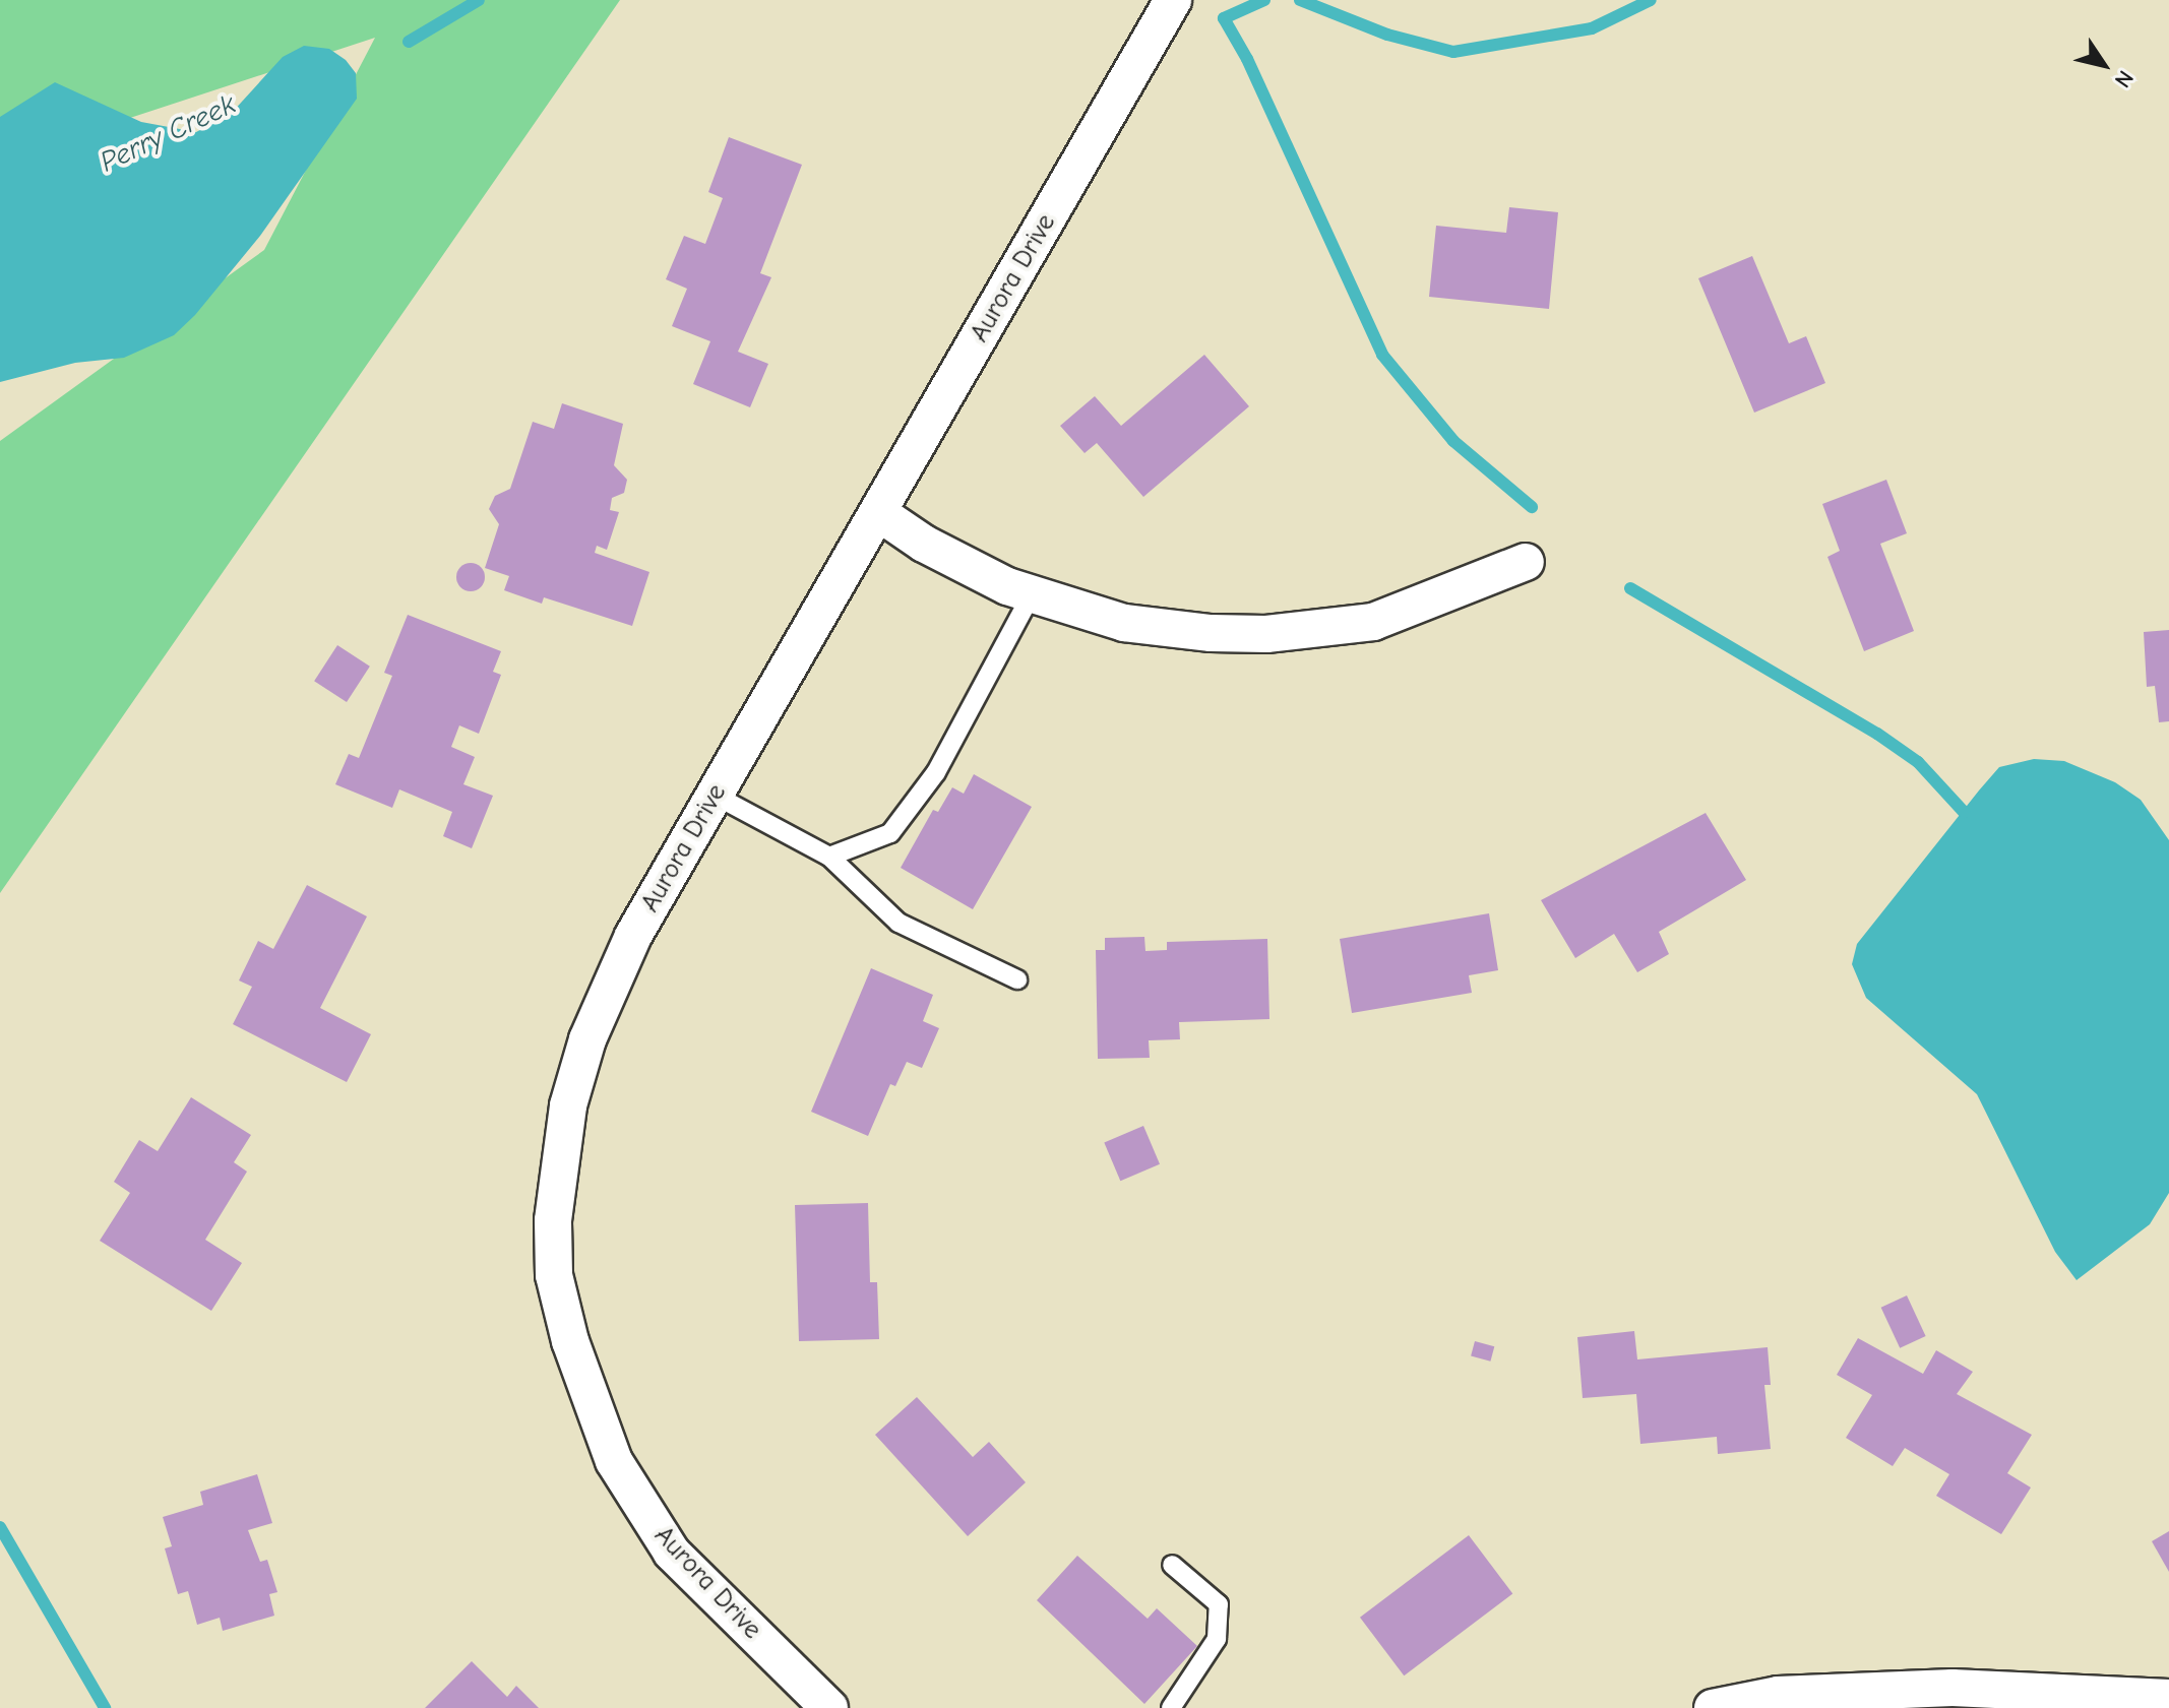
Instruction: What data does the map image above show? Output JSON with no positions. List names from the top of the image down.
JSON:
{
  "streets": {
    "street": ["Aurora Drive"]
  },
  "water": ["Perry Creek"],
  "north": "bottom right"
}
